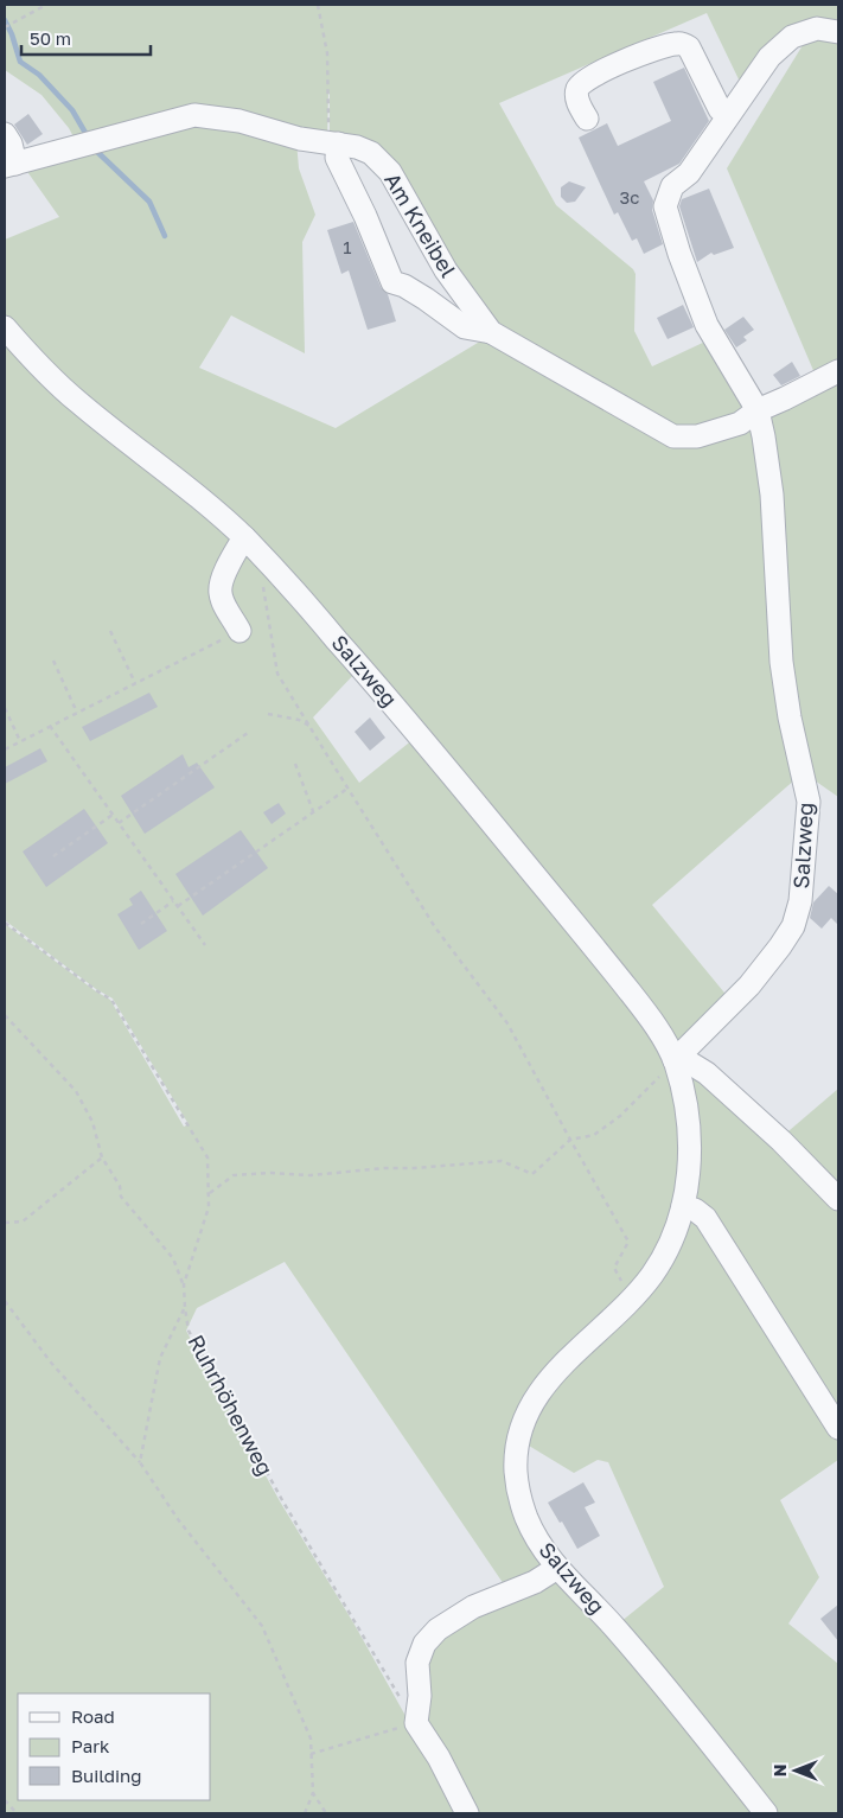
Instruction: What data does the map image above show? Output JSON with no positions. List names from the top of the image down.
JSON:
{
  "streets": {
    "street": ["Am Kneibel", "Salzweg"],
    "path": ["Ruhrhöhenweg"]
  },
  "crossings": [
    ["Am Kneibel", "Salzweg"]
  ],
  "house_numbers": ["3c", "1"],
  "legend": ["Road", "Park", "Building"],
  "scale_bar": "50 m",
  "north": "left"
}
